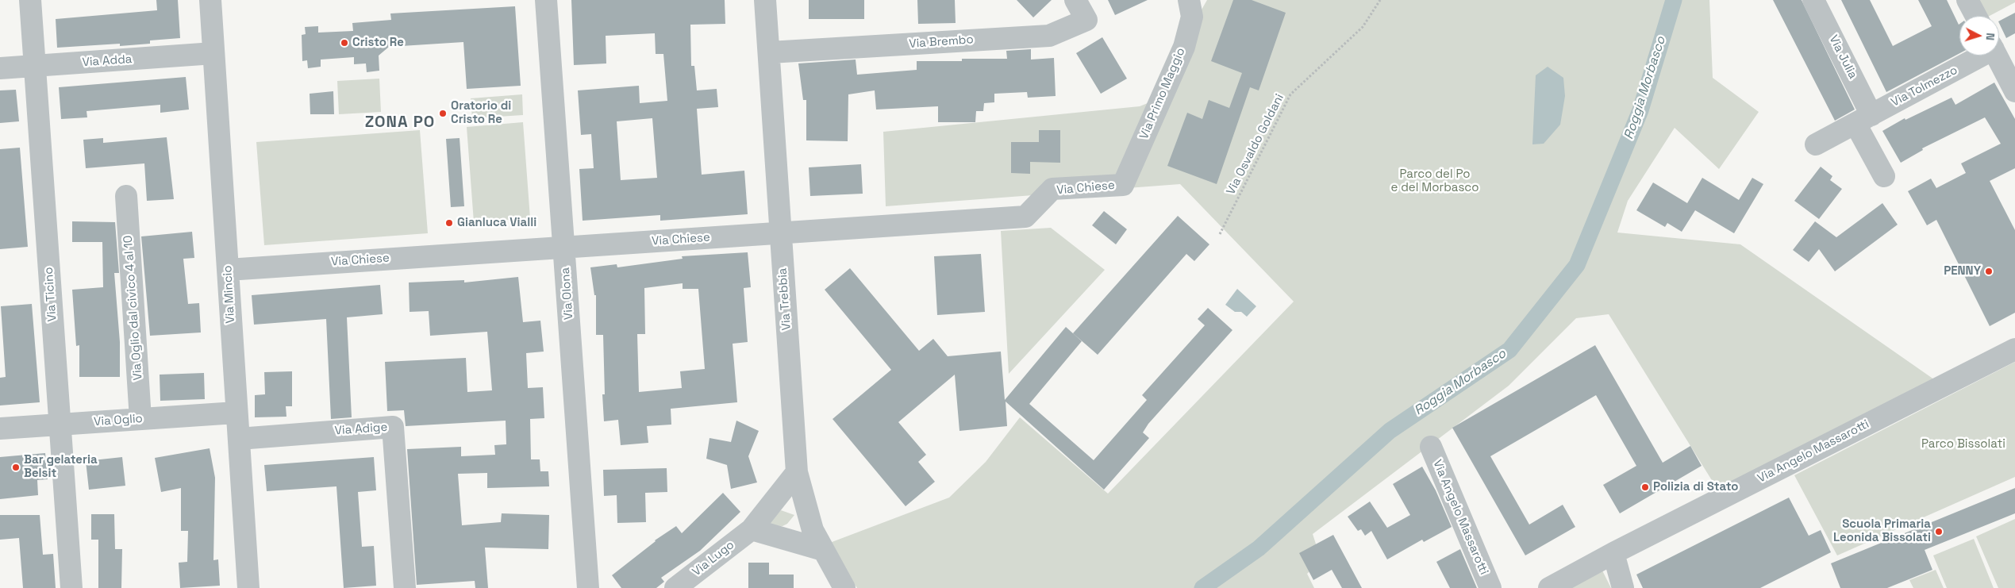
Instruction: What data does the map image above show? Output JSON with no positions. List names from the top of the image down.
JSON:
{
  "streets": {
    "street": [
      "Via Brembo",
      "Via Julia",
      "Via Adda",
      "Via Tolmezzo",
      "Via Primo Maggio",
      "Via Chiese",
      "Via Olona",
      "Via Ticino",
      "Via Mincio",
      "Via Trebbia",
      "Via Oglio dal civico 4 al 10",
      "Via Oglio",
      "Via Adige",
      "Via Angelo Massarotti",
      "Via Lugo"
    ],
    "path": ["Via Osvaldo Goldani"]
  },
  "crossings": [
    ["Via Brembo", "Via Trebbia"],
    ["Via Julia", "Via Tolmezzo"],
    ["Via Adda", "Via Ticino"],
    ["Via Adda", "Via Mincio"],
    ["Via Primo Maggio", "Via Chiese"],
    ["Via Chiese", "Via Olona"],
    ["Via Chiese", "Via Mincio"],
    ["Via Chiese", "Via Trebbia"],
    ["Via Ticino", "Via Oglio"],
    ["Via Mincio", "Via Oglio"],
    ["Via Mincio", "Via Adige"],
    ["Via Trebbia", "Via Lugo"],
    ["Via Oglio dal civico 4 al 10", "Via Oglio"]
  ],
  "districts": ["ZONA PO"],
  "water": ["Roggia Morbasco"],
  "parks": ["Parco del Po e del Morbasco", "Parco Bissolati"],
  "places": [
    "Cristo Re",
    "Oratorio di Cristo Re",
    "Gianluca Vialli",
    "PENNY",
    "Bar gelateria Belsit",
    "Polizia di Stato",
    "Scuola Primaria Leonida Bissolati"
  ],
  "north": "right"
}
